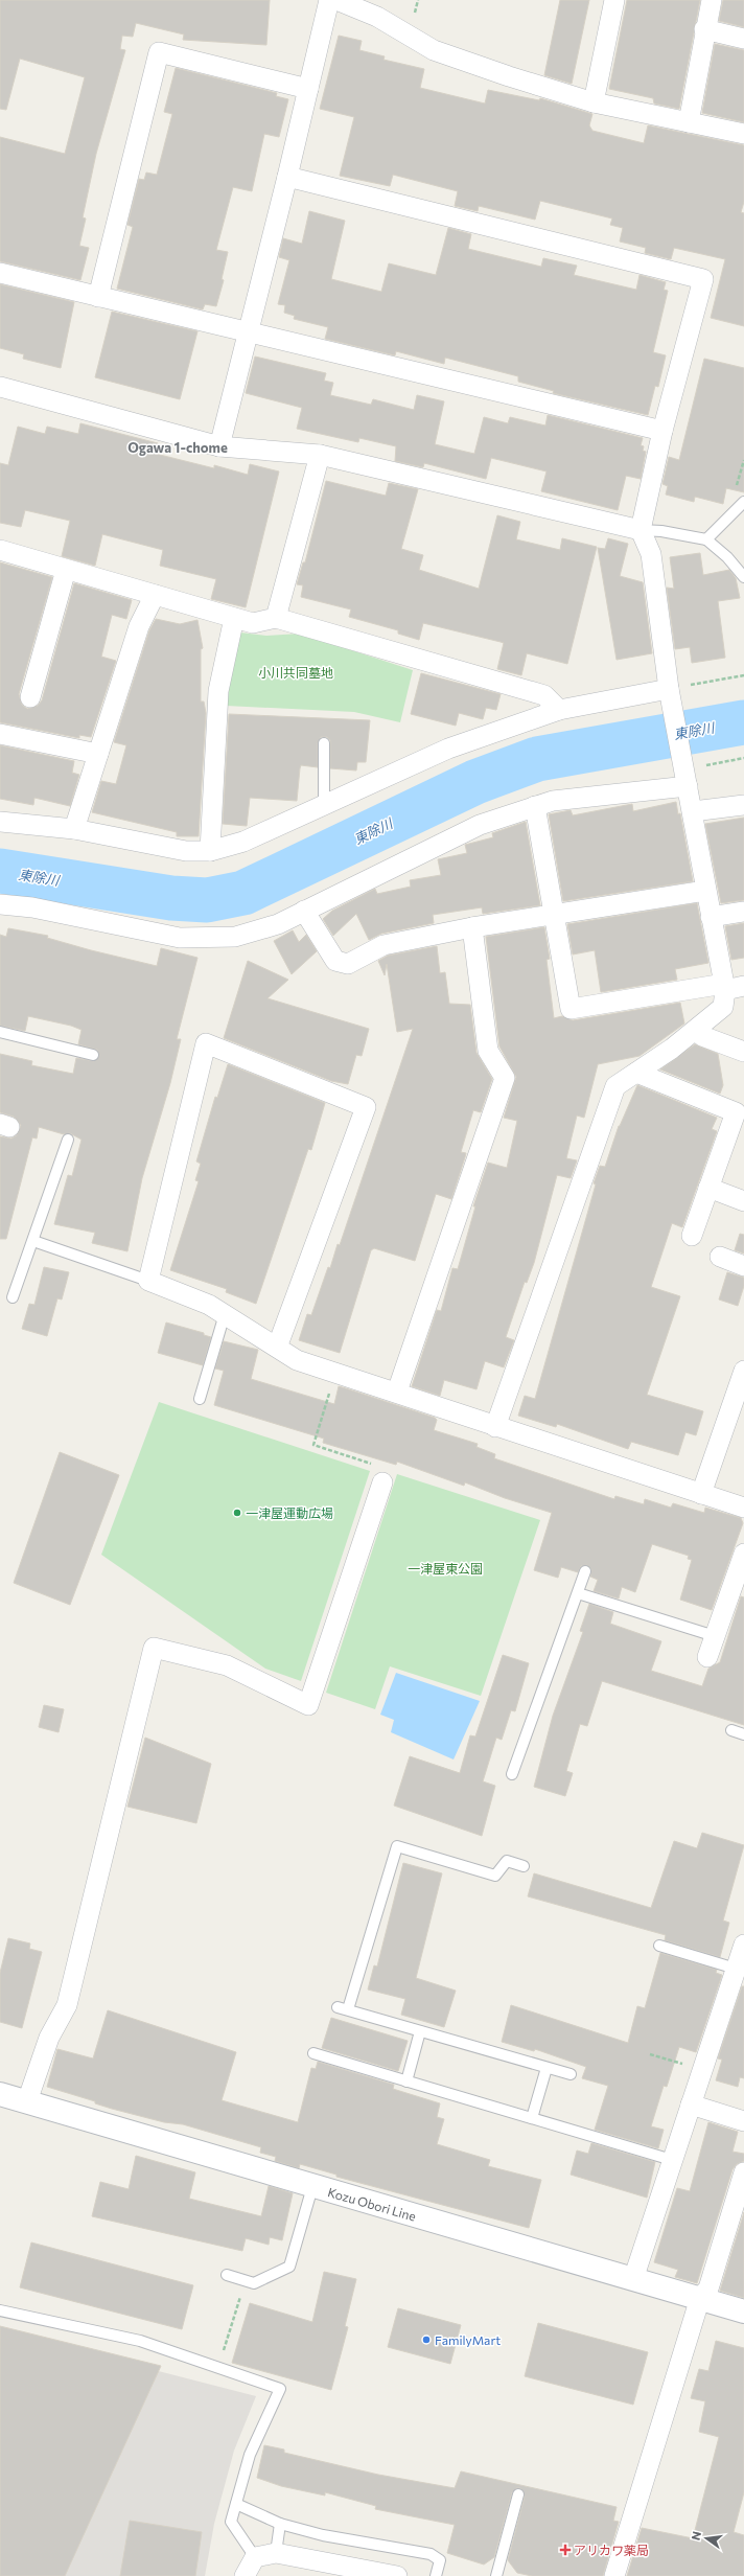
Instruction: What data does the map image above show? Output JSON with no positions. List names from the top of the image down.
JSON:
{
  "streets": {
    "main road": ["Kozu Obori Line"]
  },
  "districts": ["Ogawa 1-chome"],
  "water": ["東除川"],
  "parks": ["小川共同墓地", "一津屋東公園"],
  "places": {
    "other": ["一津屋運動広場", "FamilyMart"],
    "health": ["アリカワ薬局"]
  },
  "north": "left"
}
